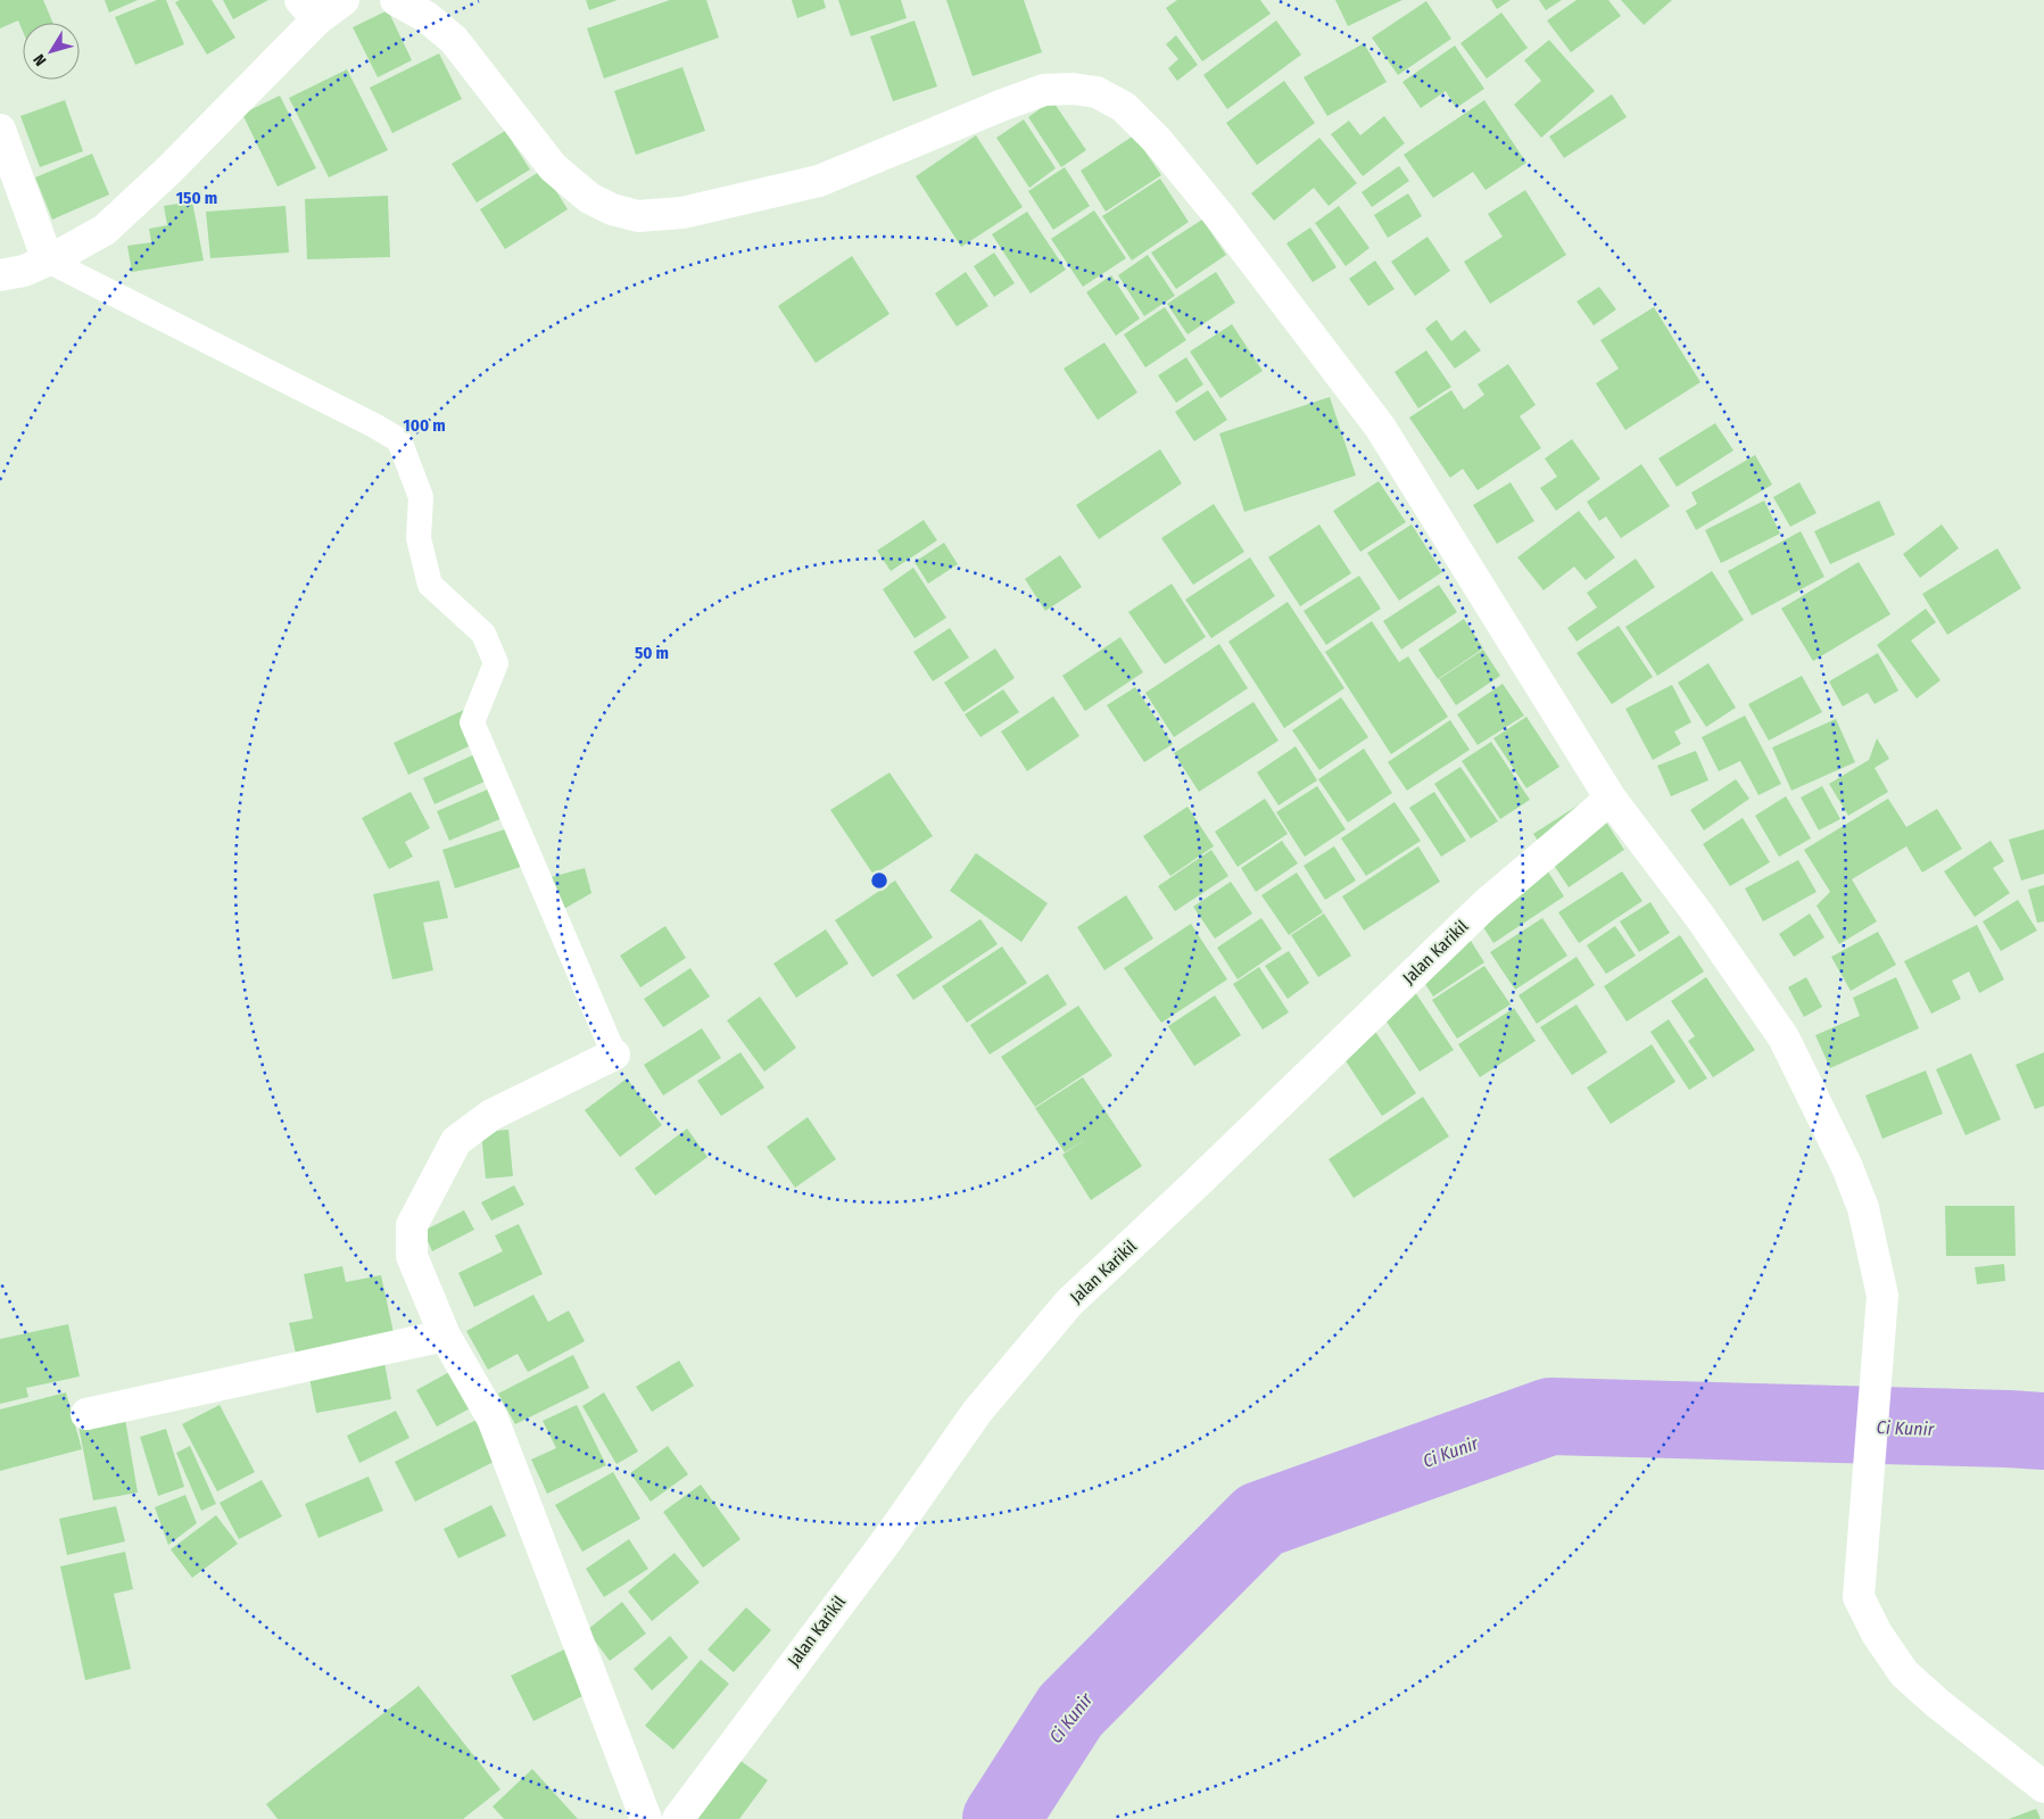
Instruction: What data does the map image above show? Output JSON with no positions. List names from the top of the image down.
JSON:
{
  "streets": {
    "street": ["Jalan Karikil"]
  },
  "water": ["Ci Kunir"],
  "north": "bottom left",
  "rings": ["150 m", "100 m", "50 m"]
}
